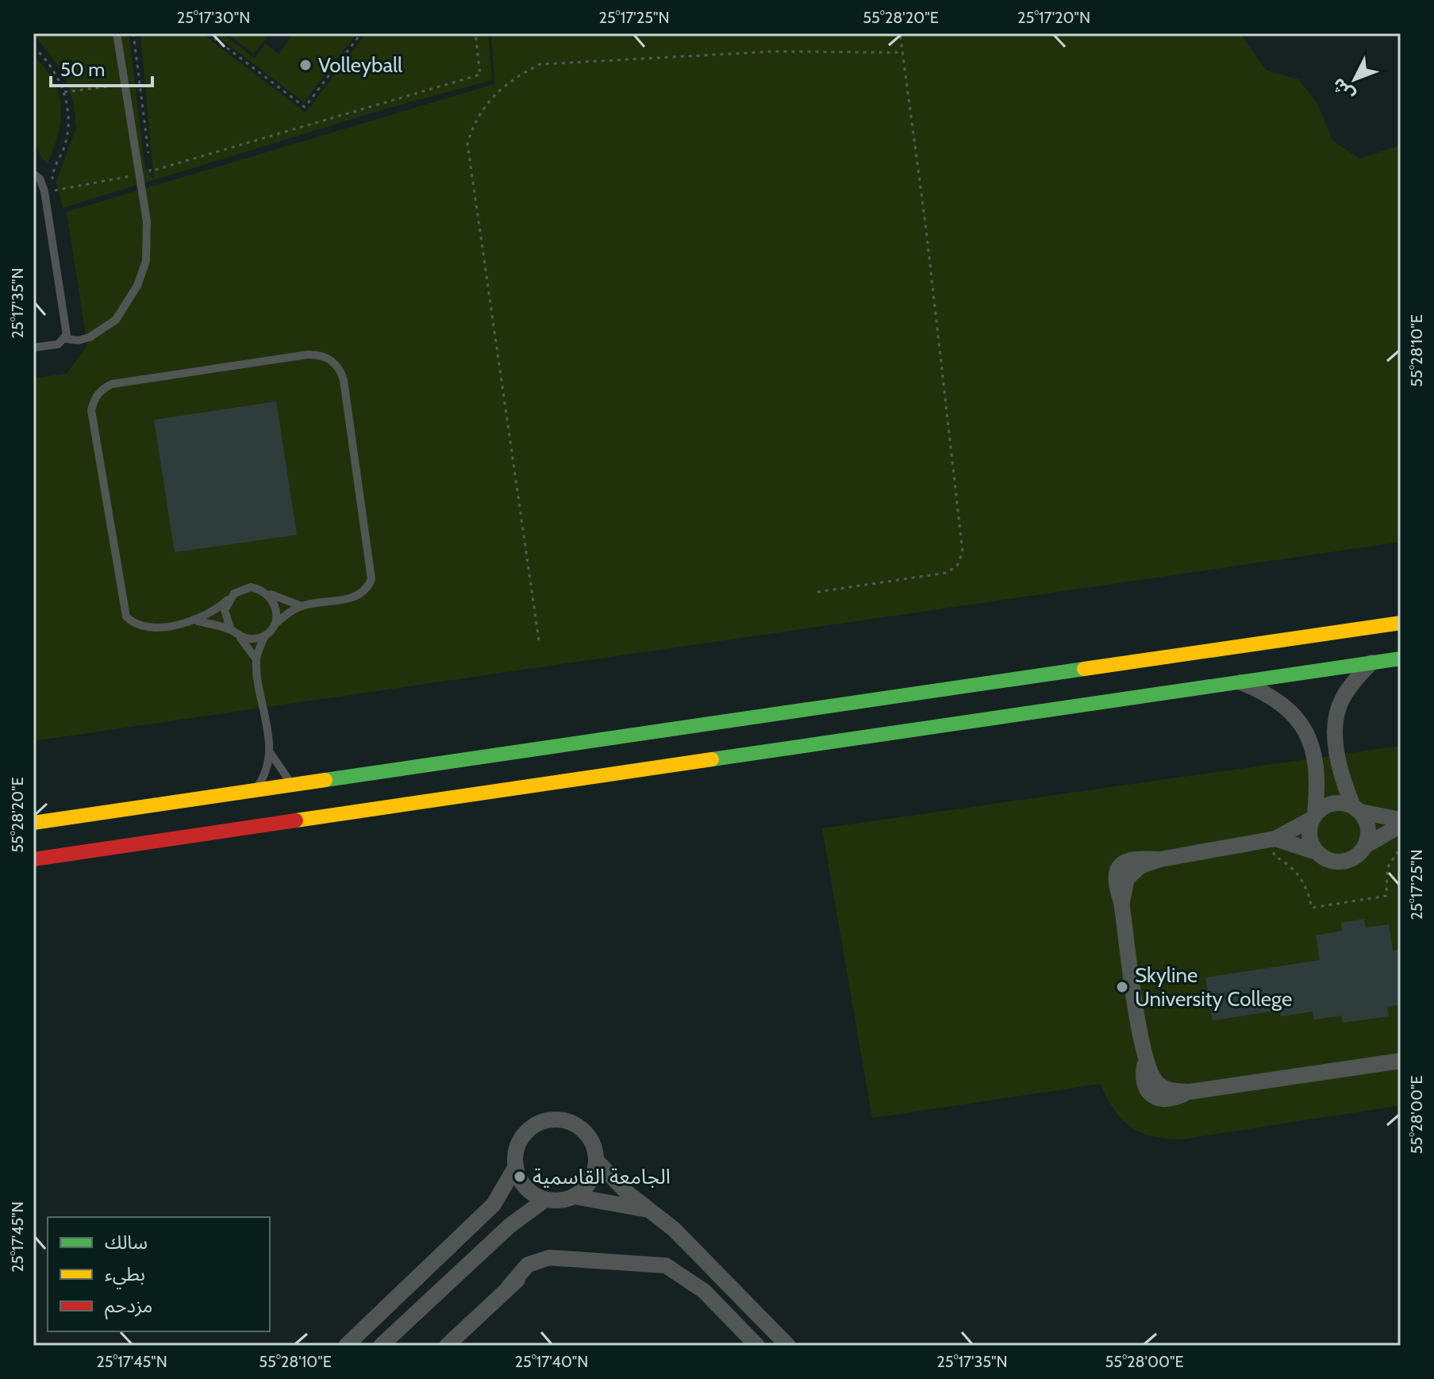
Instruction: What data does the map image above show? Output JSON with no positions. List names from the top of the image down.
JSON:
{
  "places": ["Volleyball", "Skyline University College", "الجامعة القاسمية"],
  "legend": ["سالك", "بطيء", "مزدحم"],
  "scale_bar": "50 m",
  "north": "bottom left",
  "coordinates": [
    "25°17'30\"N",
    "25°17'25\"N",
    "55°28'20\"E",
    "25°17'20\"N",
    "25°17'35\"N",
    "55°28'10\"E",
    "55°28'00\"E",
    "25°17'45\"N",
    "25°17'40\"N"
  ]
}
